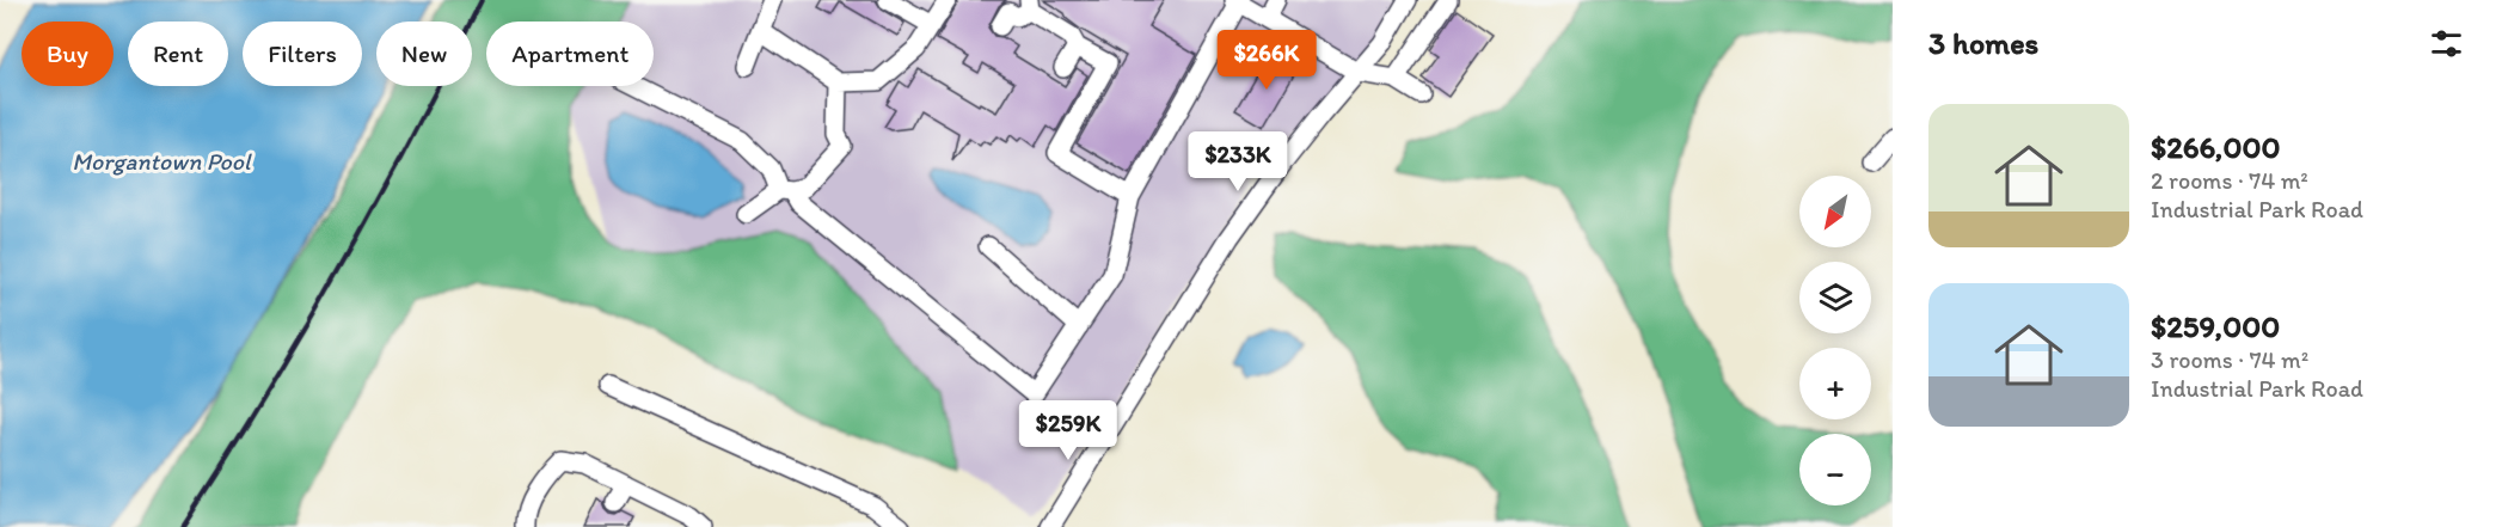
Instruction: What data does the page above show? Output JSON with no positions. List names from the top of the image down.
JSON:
{
  "water": ["Morgantown Pool"],
  "north": "bottom left",
  "page": {
    "heading": "3 homes",
    "chip": [
      "Buy",
      "Rent",
      "Filters",
      "New",
      "Apartment"
    ],
    "price": ["$266K", "$233K", "$259K"],
    "list": [
      {
        "name": "$266,000",
        "note": "2 rooms · 74 m² · Industrial Park Road"
      },
      {
        "name": "$259,000",
        "note": "3 rooms · 74 m² · Industrial Park Road"
      }
    ],
    "map_buttons": ["+", "−"]
  }
}
